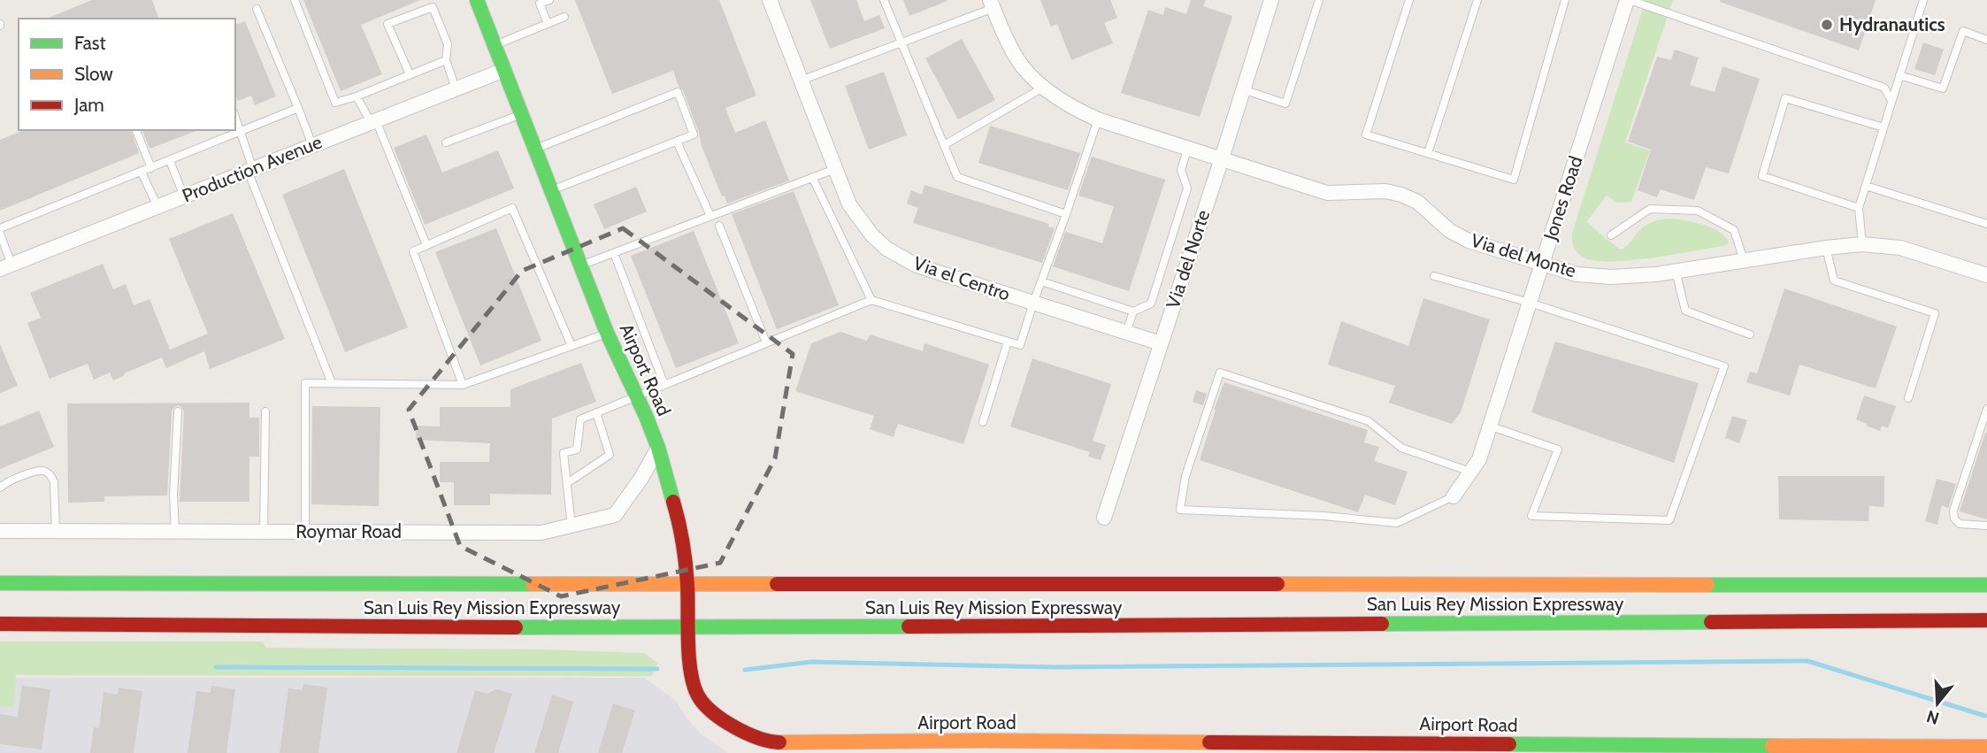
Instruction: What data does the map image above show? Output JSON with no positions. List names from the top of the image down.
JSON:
{
  "streets": {
    "main road": ["Airport Road", "San Luis Rey Mission Expressway"],
    "street": [
      "Production Avenue",
      "Jones Road",
      "Via del Monte",
      "Via del Norte",
      "Via el Centro",
      "Roymar Road"
    ]
  },
  "crossings": [
    ["Production Avenue", "Airport Road"],
    ["Jones Road", "Via del Monte"],
    ["Via del Monte", "Via del Norte"],
    ["Via del Norte", "Via el Centro"],
    ["Airport Road", "Roymar Road"],
    ["Airport Road", "San Luis Rey Mission Expressway"]
  ],
  "places": ["Hydranautics"],
  "legend": ["Fast", "Slow", "Jam"],
  "north": "bottom"
}
